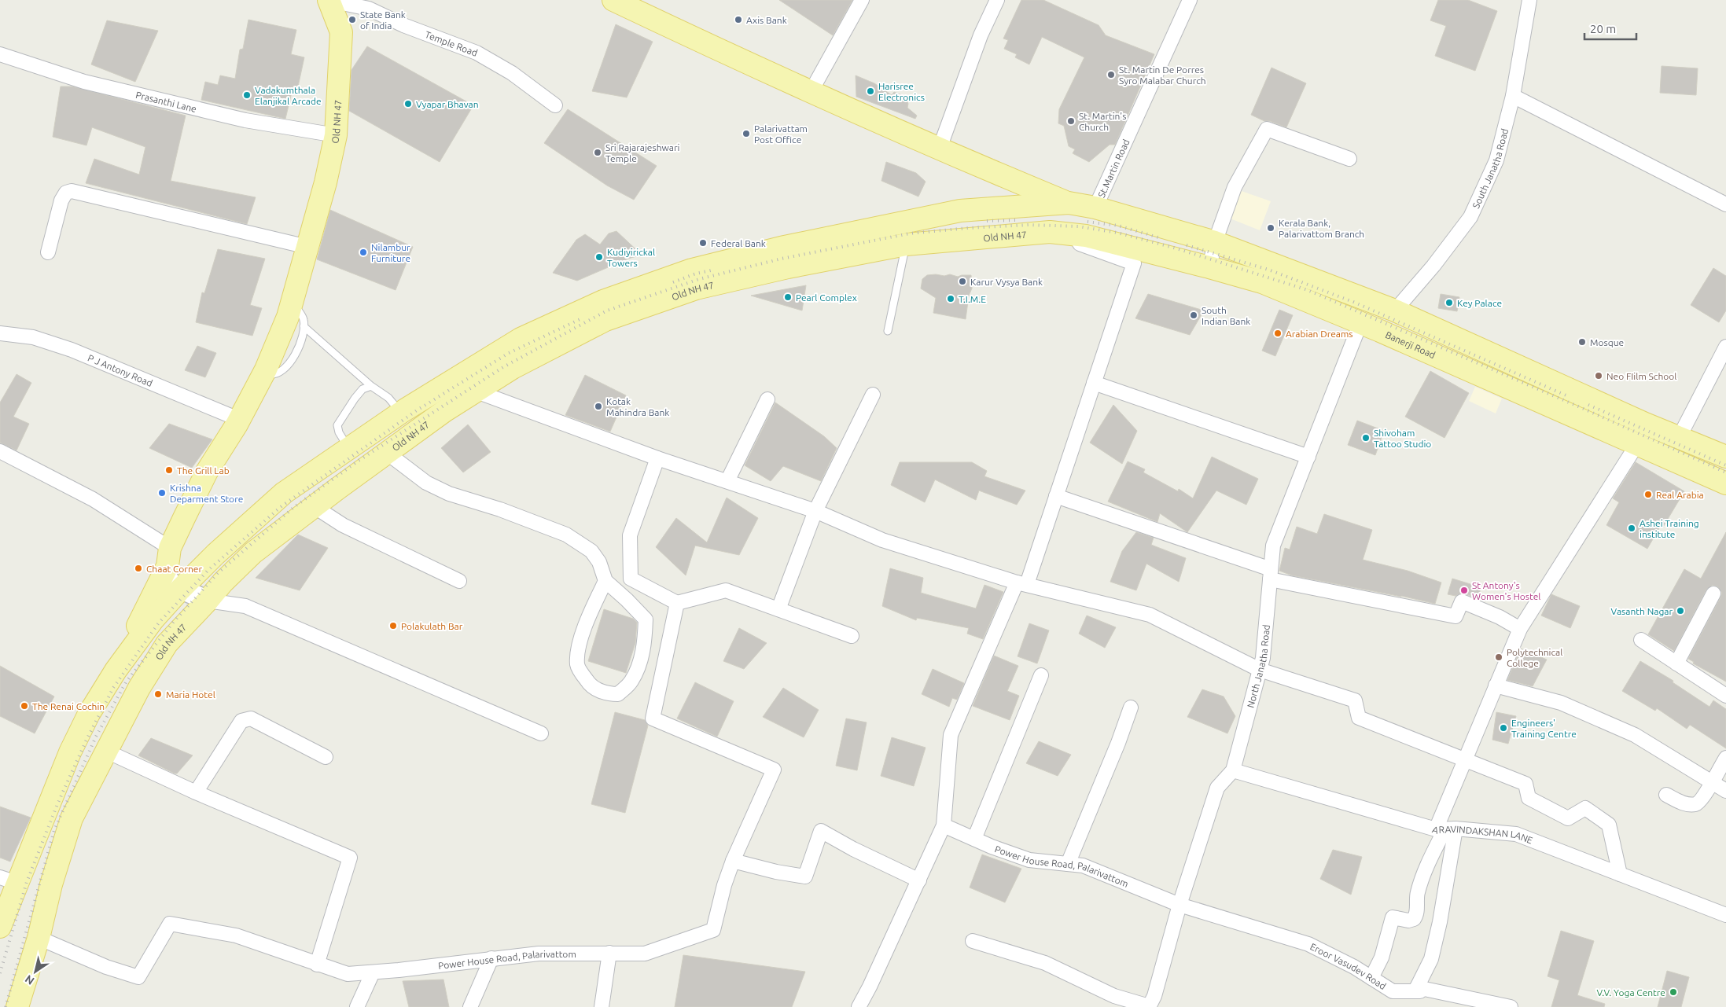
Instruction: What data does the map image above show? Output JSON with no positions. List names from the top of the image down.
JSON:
{
  "streets": {
    "main road": ["Old NH 47", "Banerji Road"],
    "street": [
      "Temple Road",
      "Prasanthi Lane",
      "St.Martin Road",
      "South Janatha Road",
      "P J Antony Road",
      "North Janatha Road",
      "ARAVINDAKSHAN LANE",
      "Power House Road, Palarivattom",
      "Eroor Vasudev Road"
    ]
  },
  "crossings": [
    ["Prasanthi Lane", "Old NH 47"],
    ["Old NH 47", "St.Martin Road"],
    ["Old NH 47", "Banerji Road"],
    ["Old NH 47", "P J Antony Road"],
    ["Old NH 47", "Power House Road, Palarivattom"],
    ["Banerji Road", "North Janatha Road"],
    ["North Janatha Road", "ARAVINDAKSHAN LANE"],
    ["North Janatha Road", "Power House Road, Palarivattom"],
    ["North Janatha Road", "Eroor Vasudev Road"],
    ["Power House Road, Palarivattom", "Eroor Vasudev Road"]
  ],
  "places": [
    "State Bank of India",
    "Axis Bank",
    "St. Martin De Porres Syro Malabar Church",
    "Harisree Electronics",
    "Vadakumthala Elanjikal Arcade",
    "Vyapar Bhavan",
    "St. Martin's Church",
    "Palarivattam Post Office",
    "Sri Rajarajeshwari Temple",
    "Kerala Bank, Palarivattom Branch",
    "Federal Bank",
    "Nilambur Furniture",
    "Kudiyirickal Towers",
    "Karur Vysya Bank",
    "Pearl Complex",
    "T.I.M.E",
    "Key Palace",
    "South Indian Bank",
    "Arabian Dreams",
    "Mosque",
    "Neo FIilm School",
    "Kotak Mahindra Bank",
    "Shivoham Tattoo Studio",
    "The Grill Lab",
    "Krishna Deparment Store",
    "Real Arabia",
    "Ashei Training institute",
    "Chaat Corner",
    "St Antony's Women's Hostel",
    "Vasanth Nagar",
    "Polakulath Bar",
    "Polytechnical College",
    "Maria Hotel",
    "The Renai Cochin",
    "Engineers' Training Centre",
    "V.V. Yoga Centre"
  ],
  "scale_bar": "20 m",
  "north": "bottom left"
}
